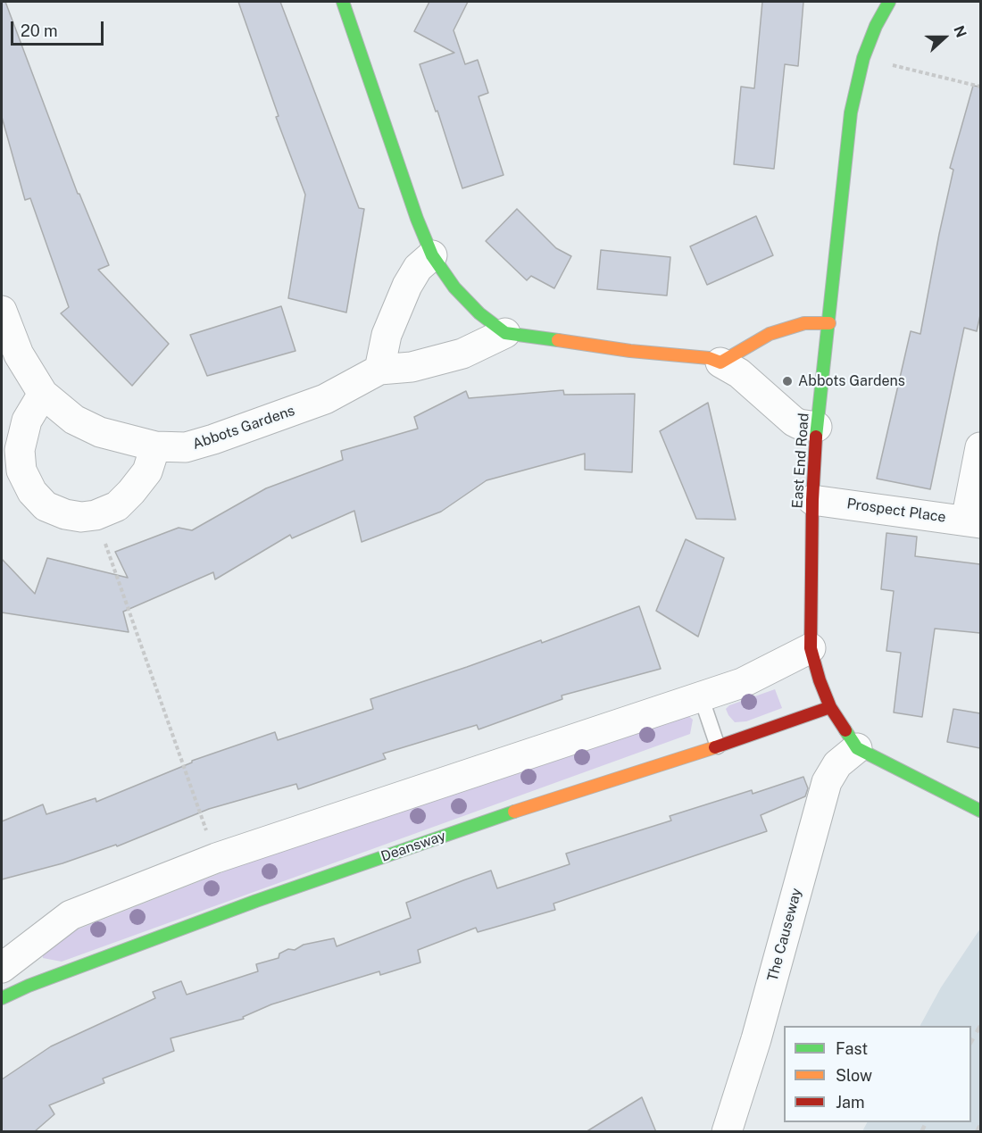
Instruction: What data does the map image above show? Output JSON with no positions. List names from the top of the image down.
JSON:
{
  "streets": {
    "street": [
      "Abbots Gardens",
      "East End Road",
      "Prospect Place",
      "Deansway",
      "The Causeway"
    ]
  },
  "crossings": [
    ["East End Road", "Prospect Place"],
    ["East End Road", "Deansway"],
    ["East End Road", "The Causeway"]
  ],
  "places": ["Abbots Gardens"],
  "legend": ["Fast", "Slow", "Jam"],
  "scale_bar": "20 m",
  "north": "right"
}
